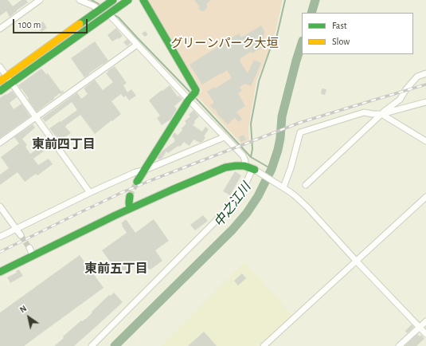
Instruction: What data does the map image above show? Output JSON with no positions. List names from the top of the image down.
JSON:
{
  "districts": ["東前四丁目", "東前五丁目"],
  "water": ["中之江川"],
  "parks": ["グリーンパーク大垣"],
  "legend": ["Fast", "Slow"],
  "scale_bar": "100 m",
  "north": "top left"
}
